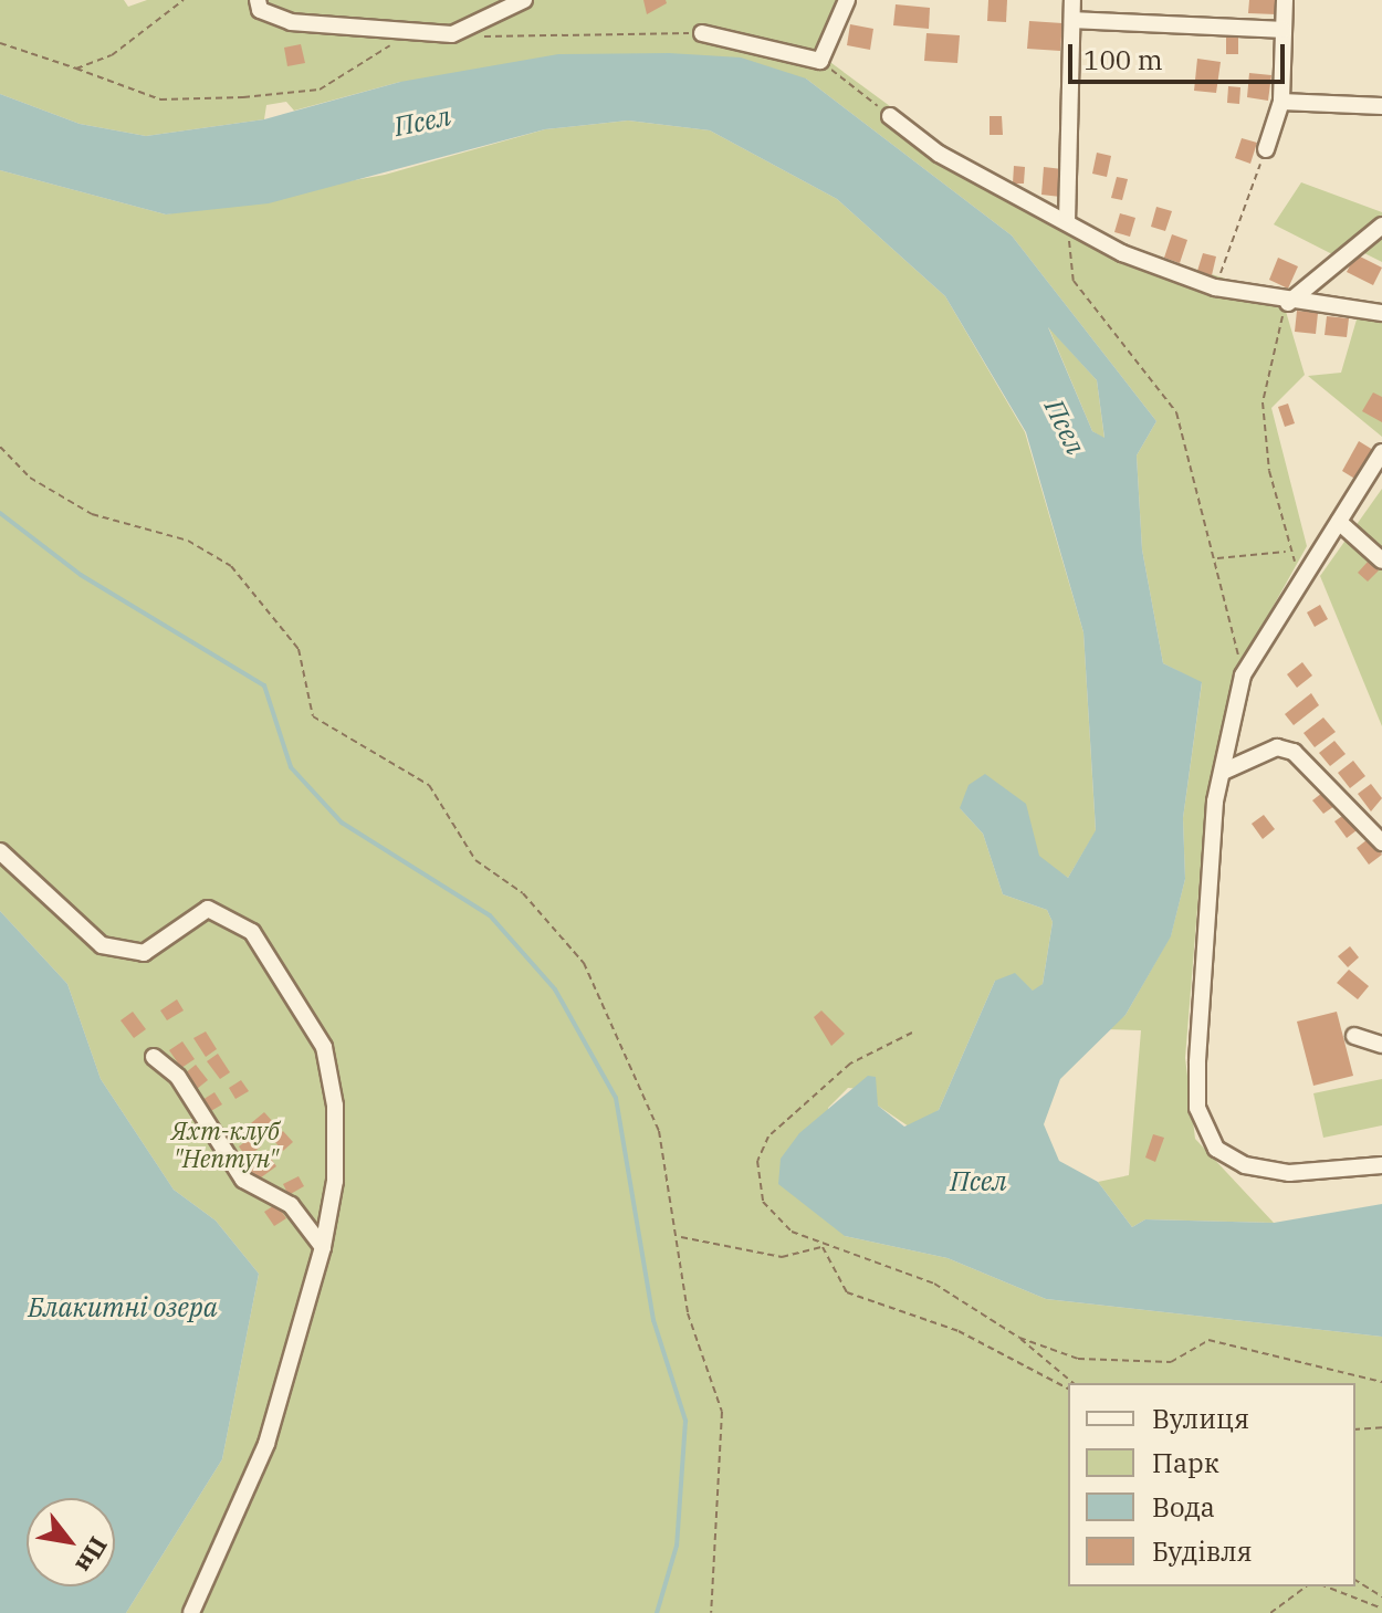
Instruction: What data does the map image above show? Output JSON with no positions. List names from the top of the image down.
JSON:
{
  "water": ["Псел", "Блакитні озера"],
  "parks": ["Яхт-клуб \"Нептун\""],
  "legend": [
    "Вулиця",
    "Парк",
    "Вода",
    "Будівля"
  ],
  "scale_bar": "100 m",
  "north": "bottom right"
}
